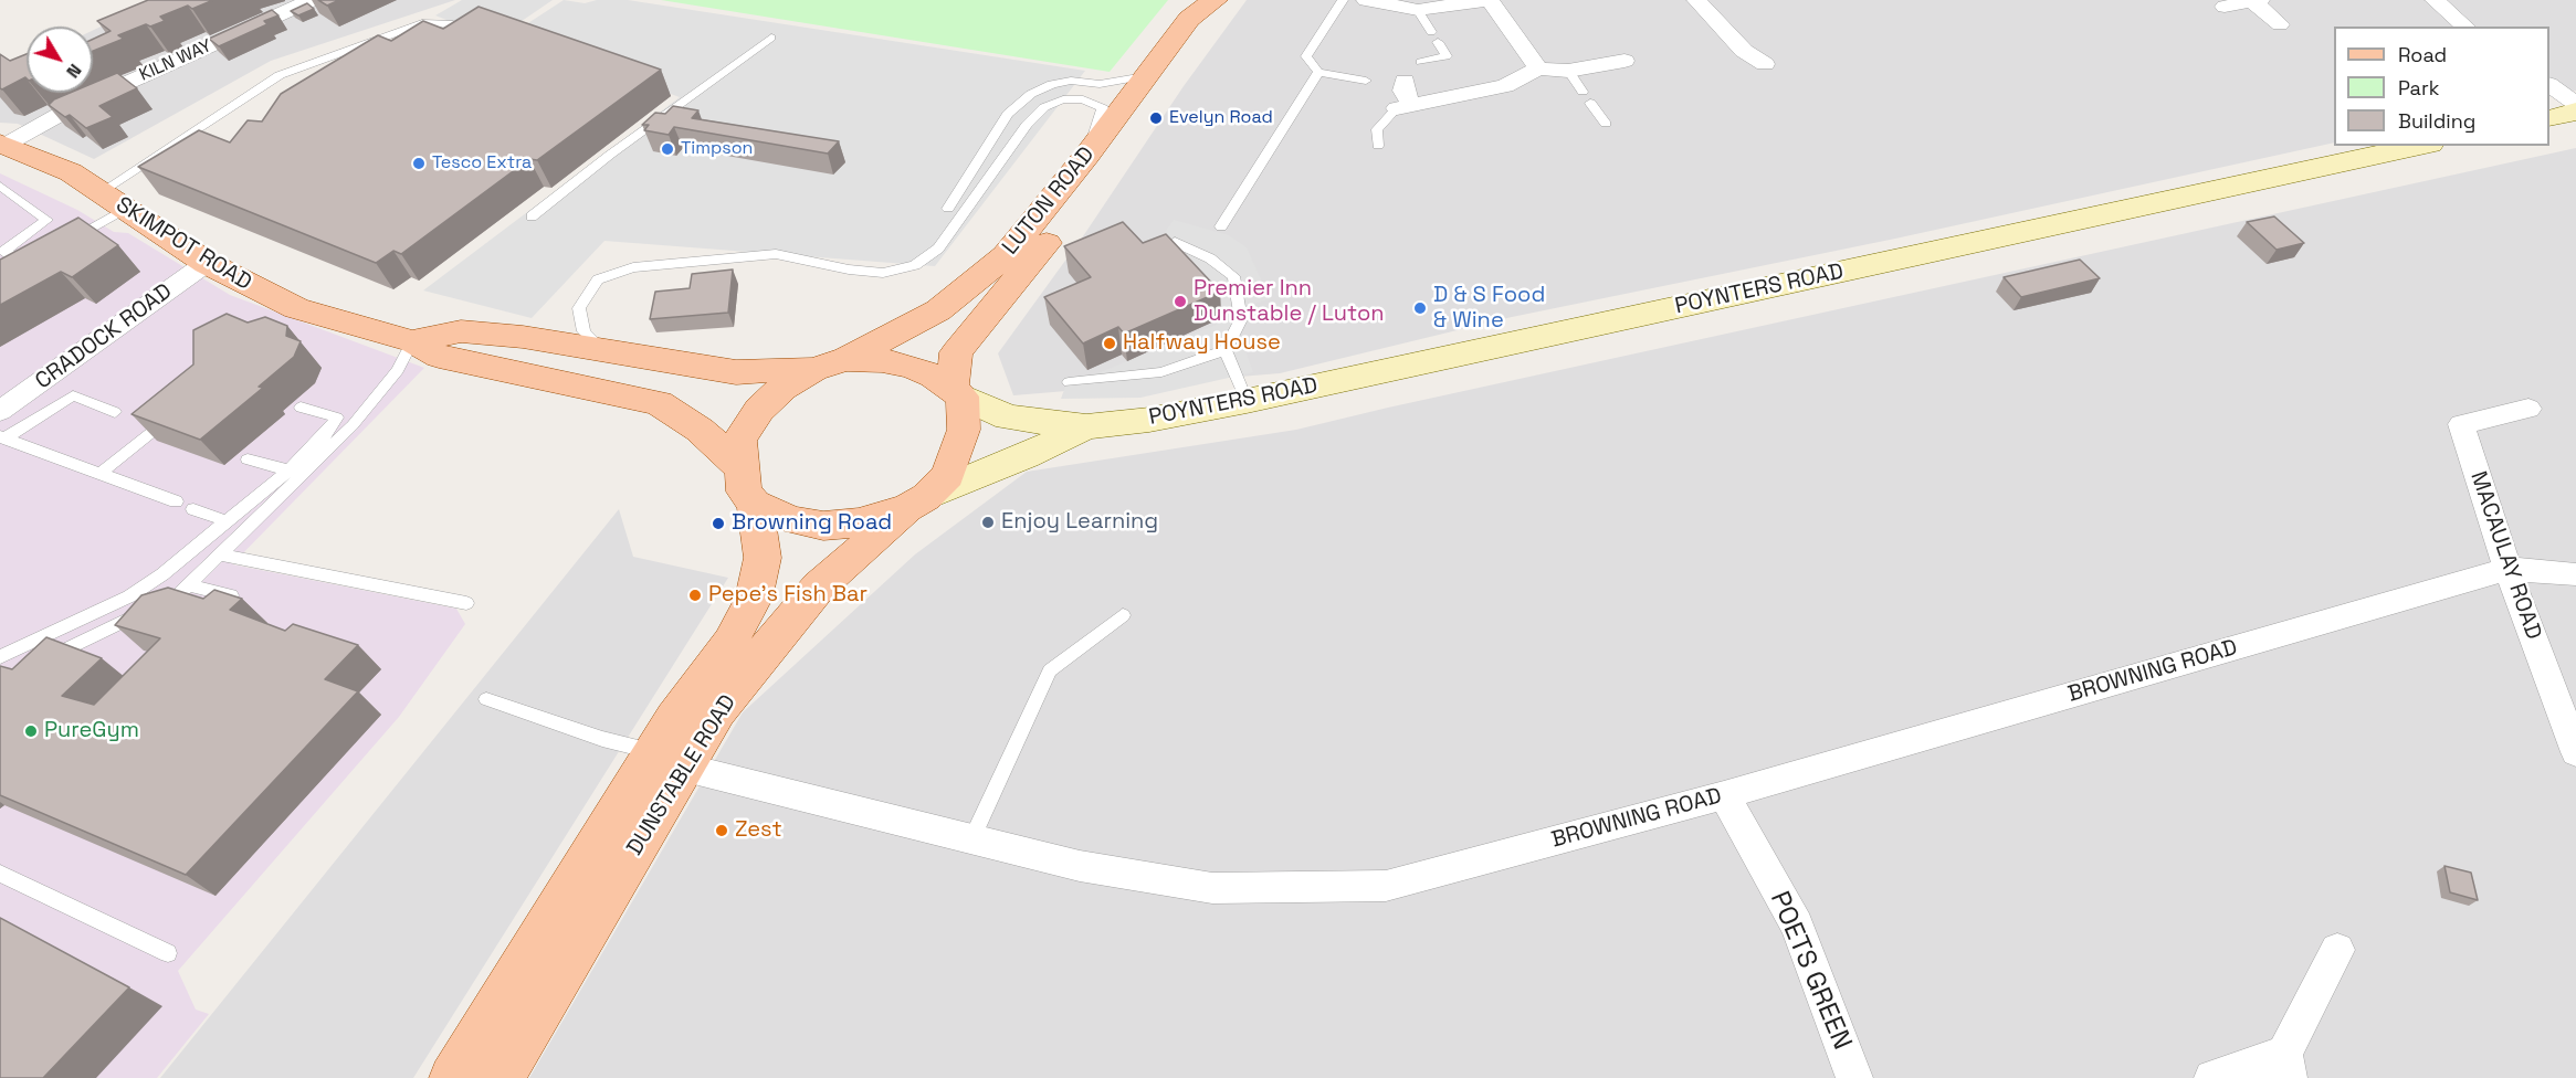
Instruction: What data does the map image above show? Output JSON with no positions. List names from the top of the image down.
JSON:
{
  "streets": {
    "main road": ["LUTON ROAD", "SKIMPOT ROAD", "DUNSTABLE ROAD"],
    "street": [
      "KILN WAY",
      "POYNTERS ROAD",
      "CRADOCK ROAD",
      "MACAULAY ROAD",
      "BROWNING ROAD",
      "POETS GREEN"
    ]
  },
  "crossings": [
    ["KILN WAY", "SKIMPOT ROAD"],
    ["LUTON ROAD", "SKIMPOT ROAD"],
    ["LUTON ROAD", "POYNTERS ROAD"],
    ["LUTON ROAD", "DUNSTABLE ROAD"],
    ["SKIMPOT ROAD", "POYNTERS ROAD"],
    ["SKIMPOT ROAD", "CRADOCK ROAD"],
    ["SKIMPOT ROAD", "DUNSTABLE ROAD"],
    ["POYNTERS ROAD", "DUNSTABLE ROAD"],
    ["MACAULAY ROAD", "BROWNING ROAD"],
    ["BROWNING ROAD", "DUNSTABLE ROAD"],
    ["BROWNING ROAD", "POETS GREEN"]
  ],
  "places": [
    "Evelyn Road",
    "Timpson",
    "Tesco Extra",
    "Premier Inn Dunstable / Luton",
    "D & S Food & Wine",
    "Halfway House",
    "Enjoy Learning",
    "Browning Road",
    "Pepe's Fish Bar",
    "PureGym",
    "Zest"
  ],
  "legend": ["Road", "Park", "Building"],
  "north": "bottom right"
}
